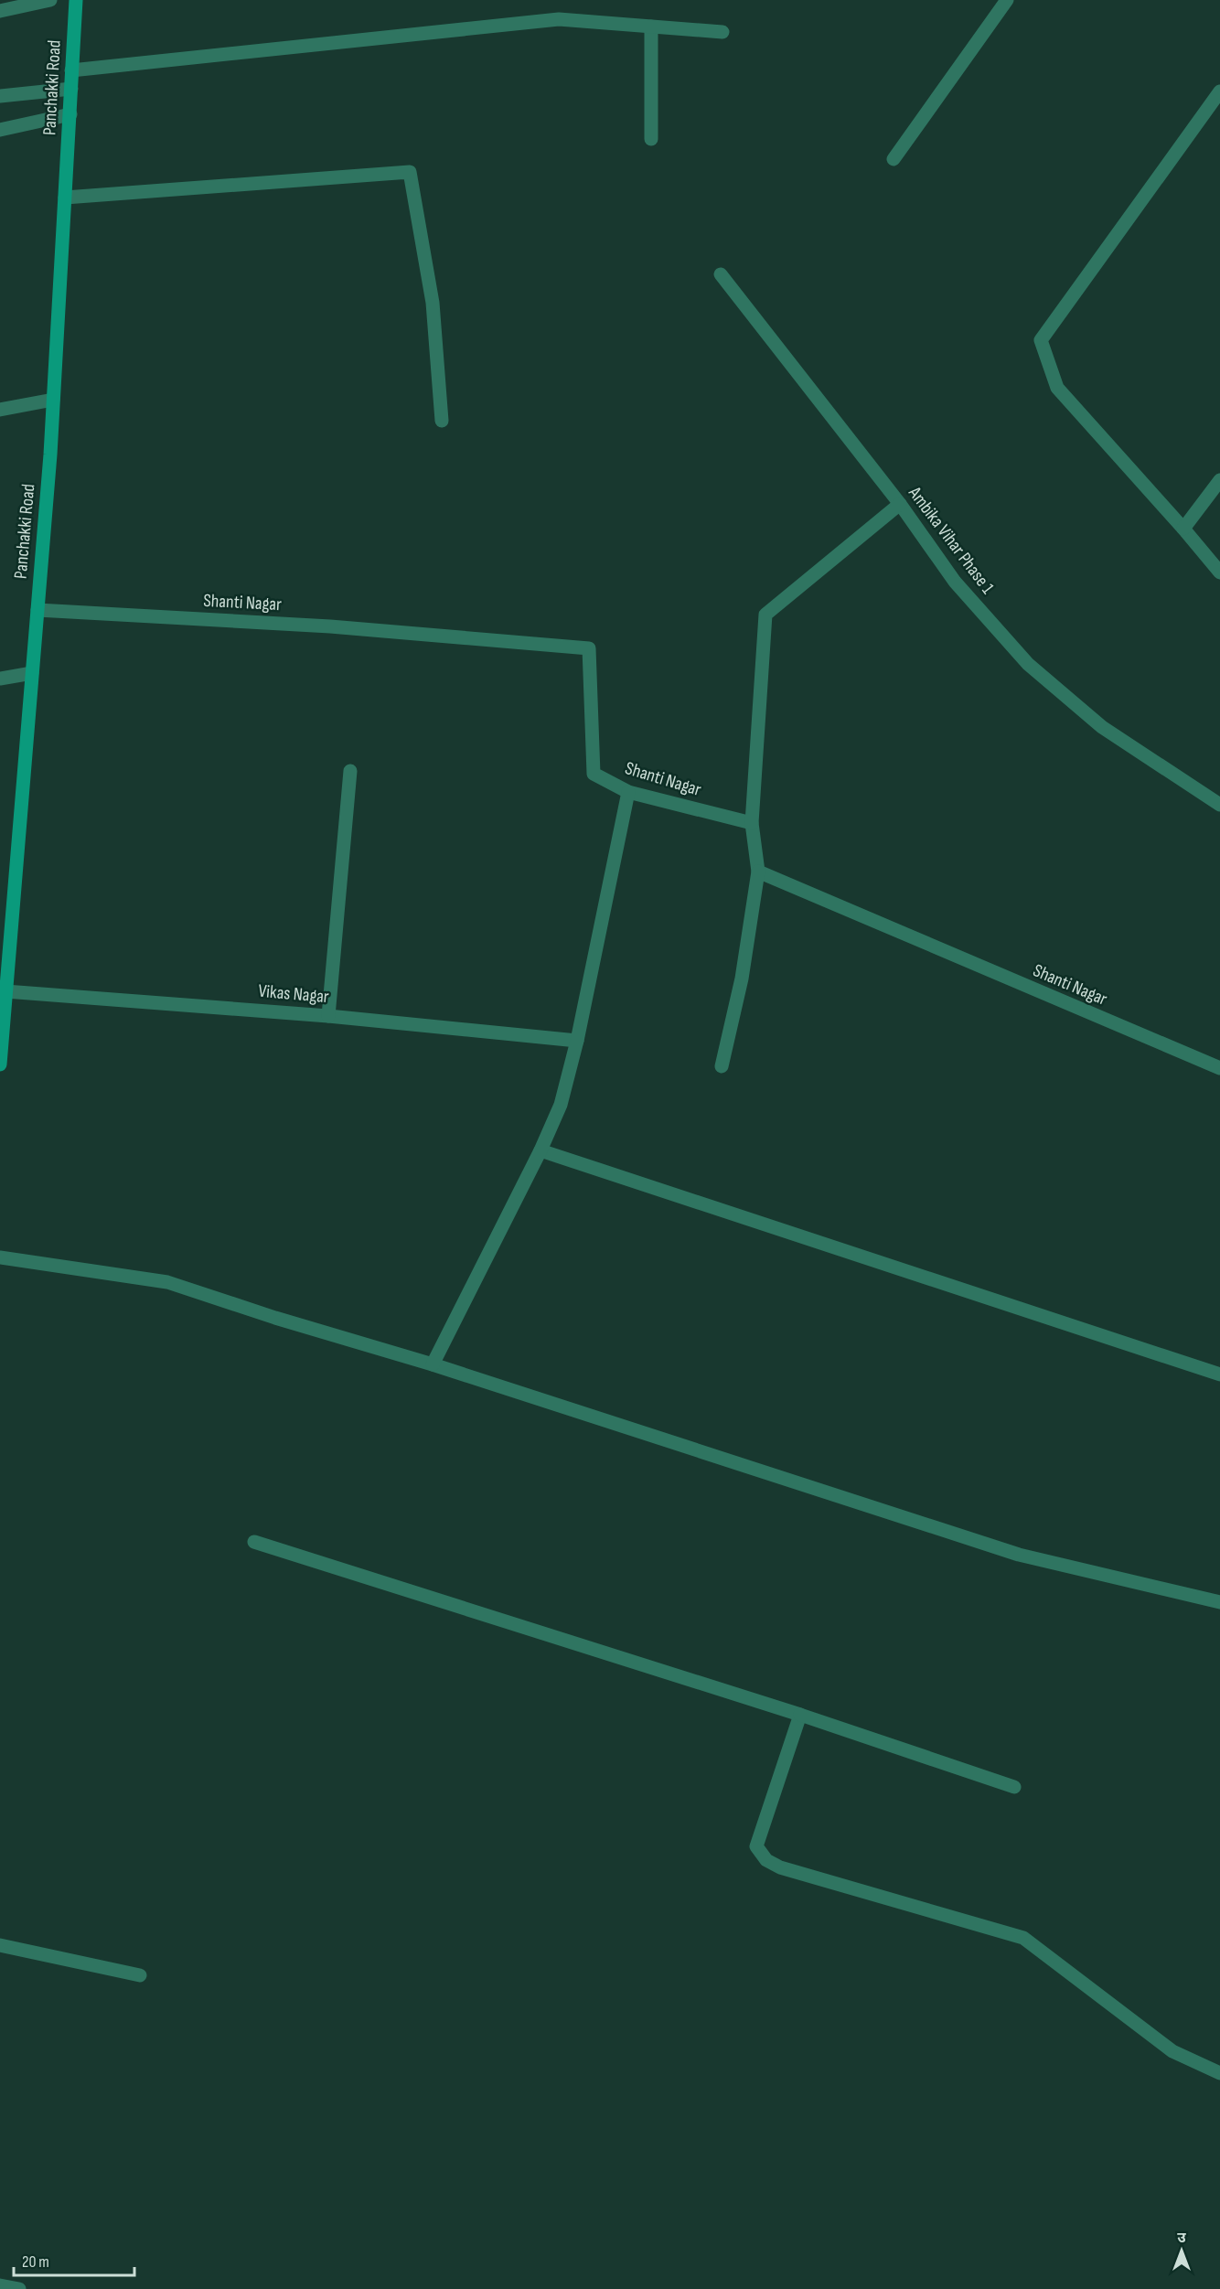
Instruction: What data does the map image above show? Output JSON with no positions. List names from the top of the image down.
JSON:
{
  "streets": {
    "main road": ["Panchakki Road"],
    "street": ["Ambika Vihar Phase 1", "Shanti Nagar", "Vikas Nagar"]
  },
  "crossings": [
    ["Panchakki Road", "Shanti Nagar"],
    ["Panchakki Road", "Vikas Nagar"]
  ],
  "scale_bar": "20 m",
  "north": "top"
}
